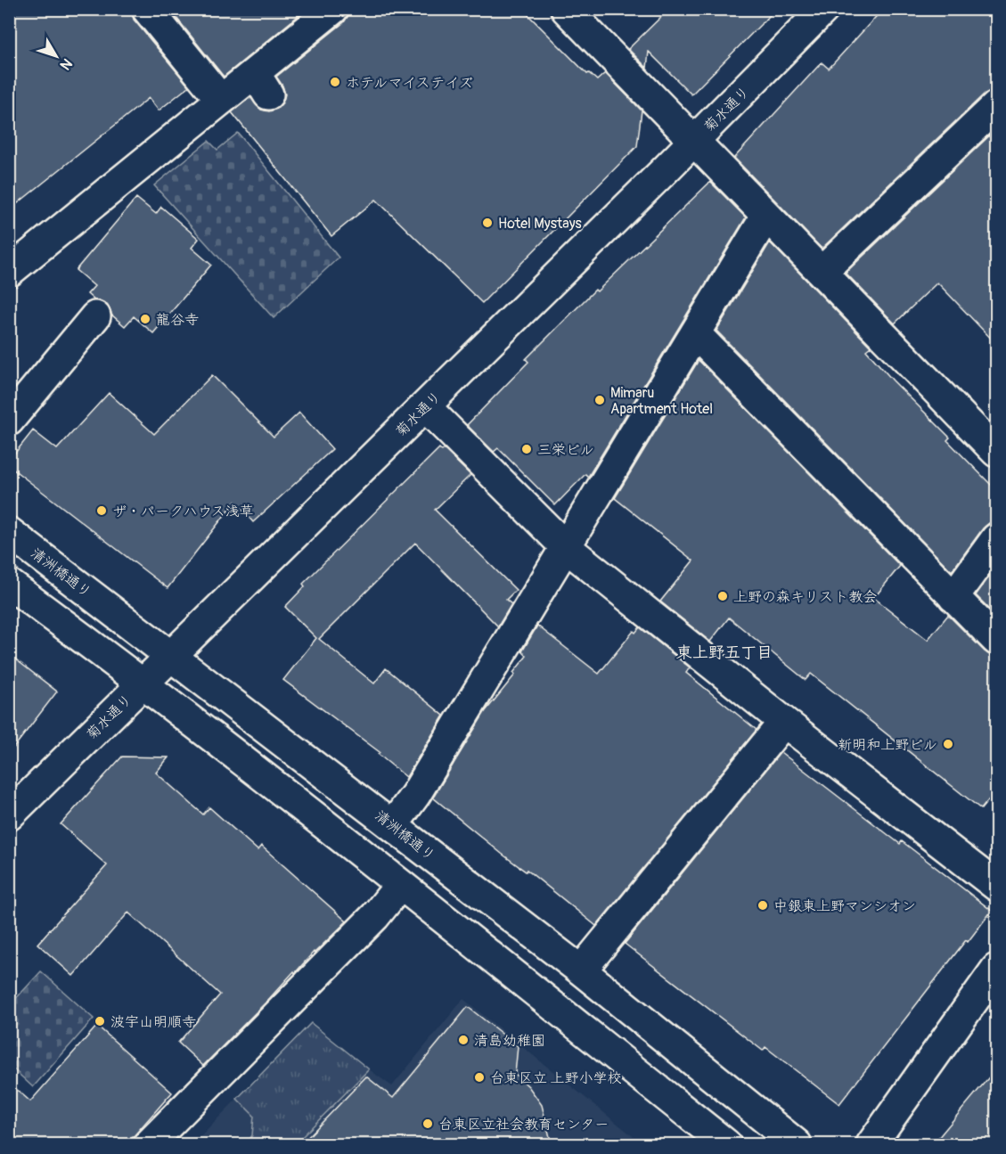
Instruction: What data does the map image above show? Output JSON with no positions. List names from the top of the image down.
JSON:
{
  "streets": {
    "street": ["菊水通り", "清洲橋通り"]
  },
  "crossings": [
    ["菊水通り", "清洲橋通り"]
  ],
  "districts": ["東上野五丁目"],
  "places": [
    "ホテルマイステイズ",
    "Hotel Mystays",
    "龍谷寺",
    "Mimaru Apartment Hotel",
    "三栄ビル",
    "ザ・パークハウス浅草",
    "上野の森キリスト教会",
    "新明和上野ビル",
    "中銀東上野マンシオン",
    "波宇山明順寺",
    "清島幼稚園",
    "台東区立 上野小学校",
    "台東区立社会教育センター"
  ],
  "north": "bottom right"
}
